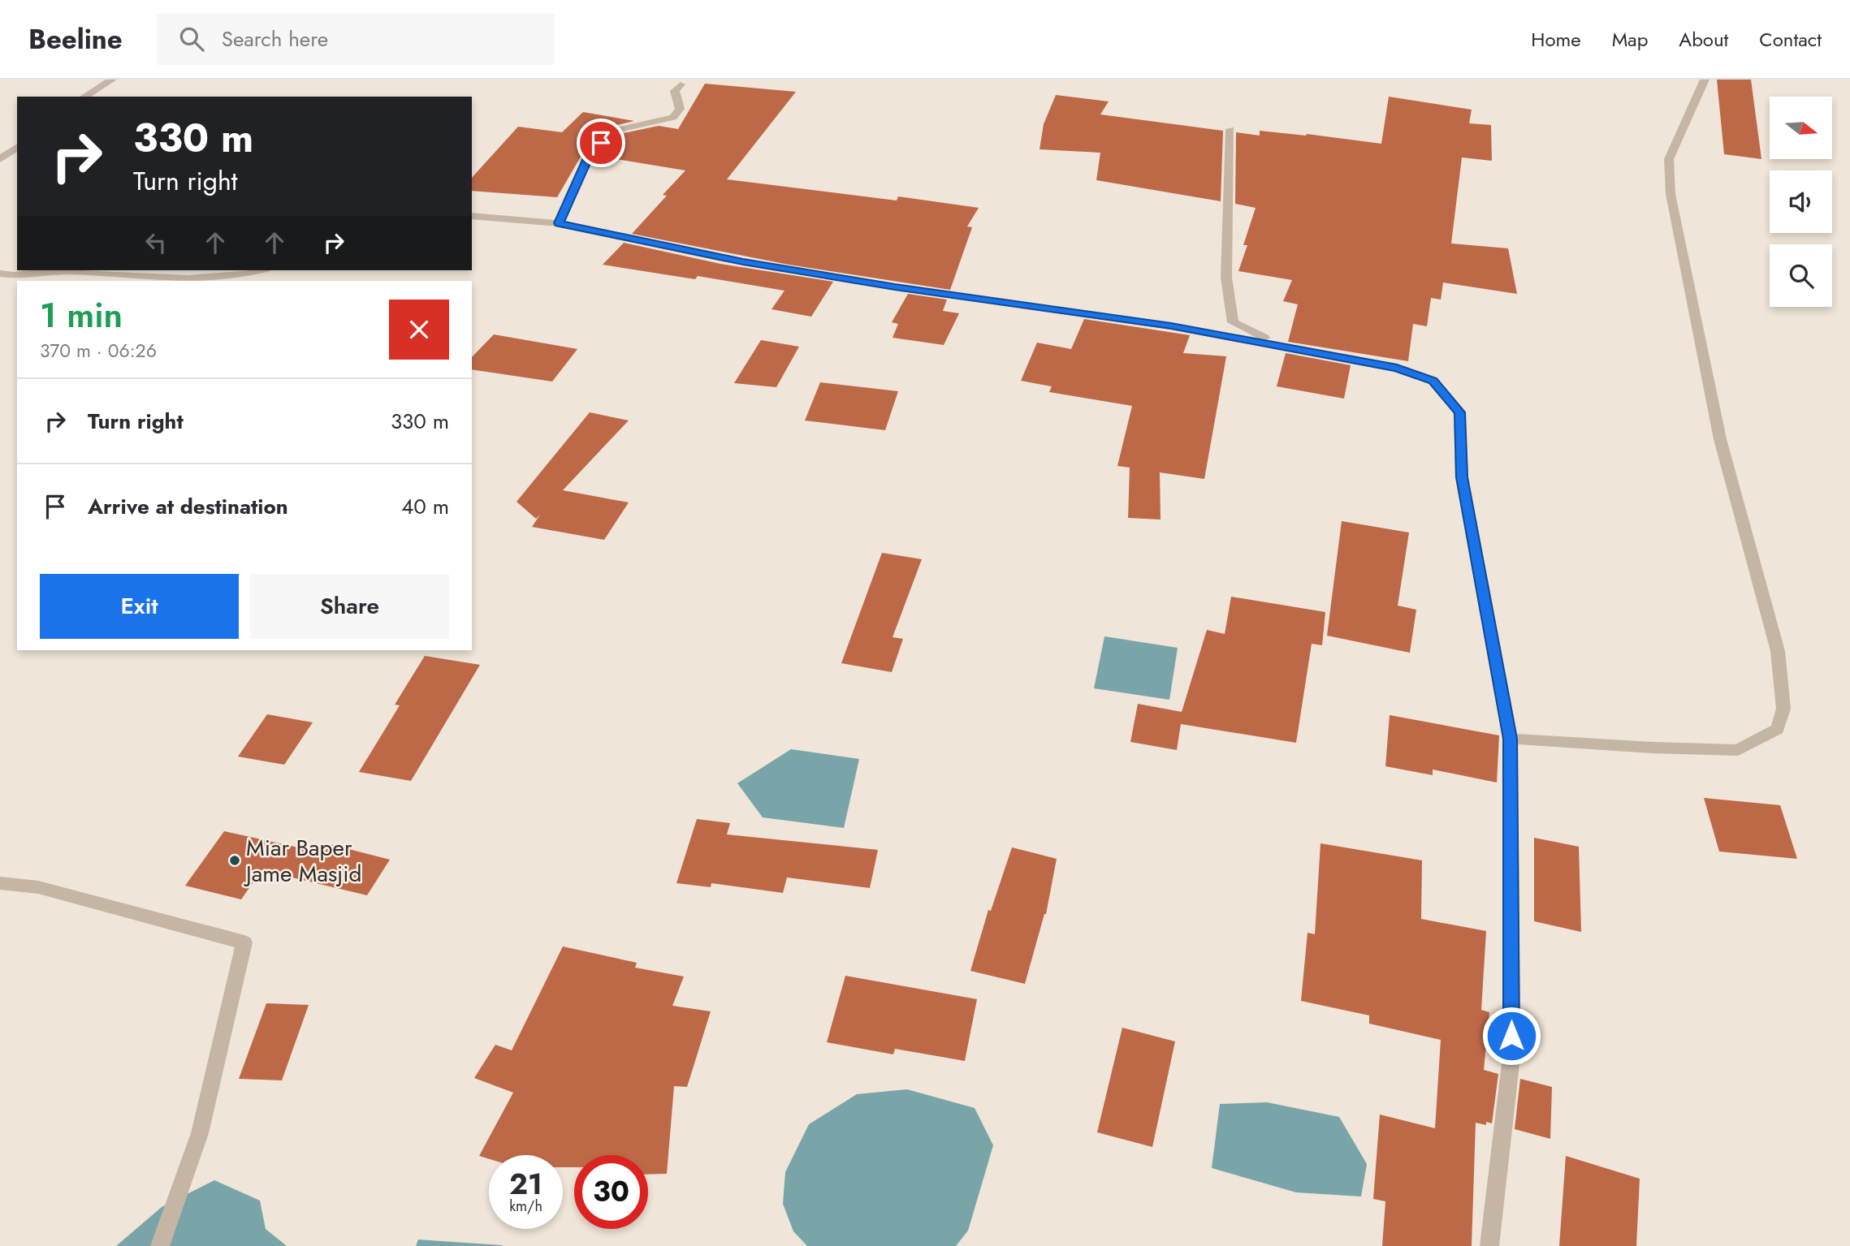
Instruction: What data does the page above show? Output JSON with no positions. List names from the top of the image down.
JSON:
{
  "places": ["Miar Baper Jame Masjid"],
  "north": "right",
  "page": {
    "header": "Beeline",
    "search": "Search here",
    "nav": [
      "Home",
      "Map",
      "About",
      "Contact"
    ],
    "turn": ["330 m", "Turn right"],
    "heading": ["1 min", "370 m · 06:26"],
    "list": [
      {
        "name": "Turn right",
        "value": "330 m"
      },
      {
        "name": "Arrive at destination",
        "value": "40 m"
      }
    ],
    "buttons": ["Exit", "Share"],
    "speed": "21 km/h",
    "limit": "30"
  }
}
